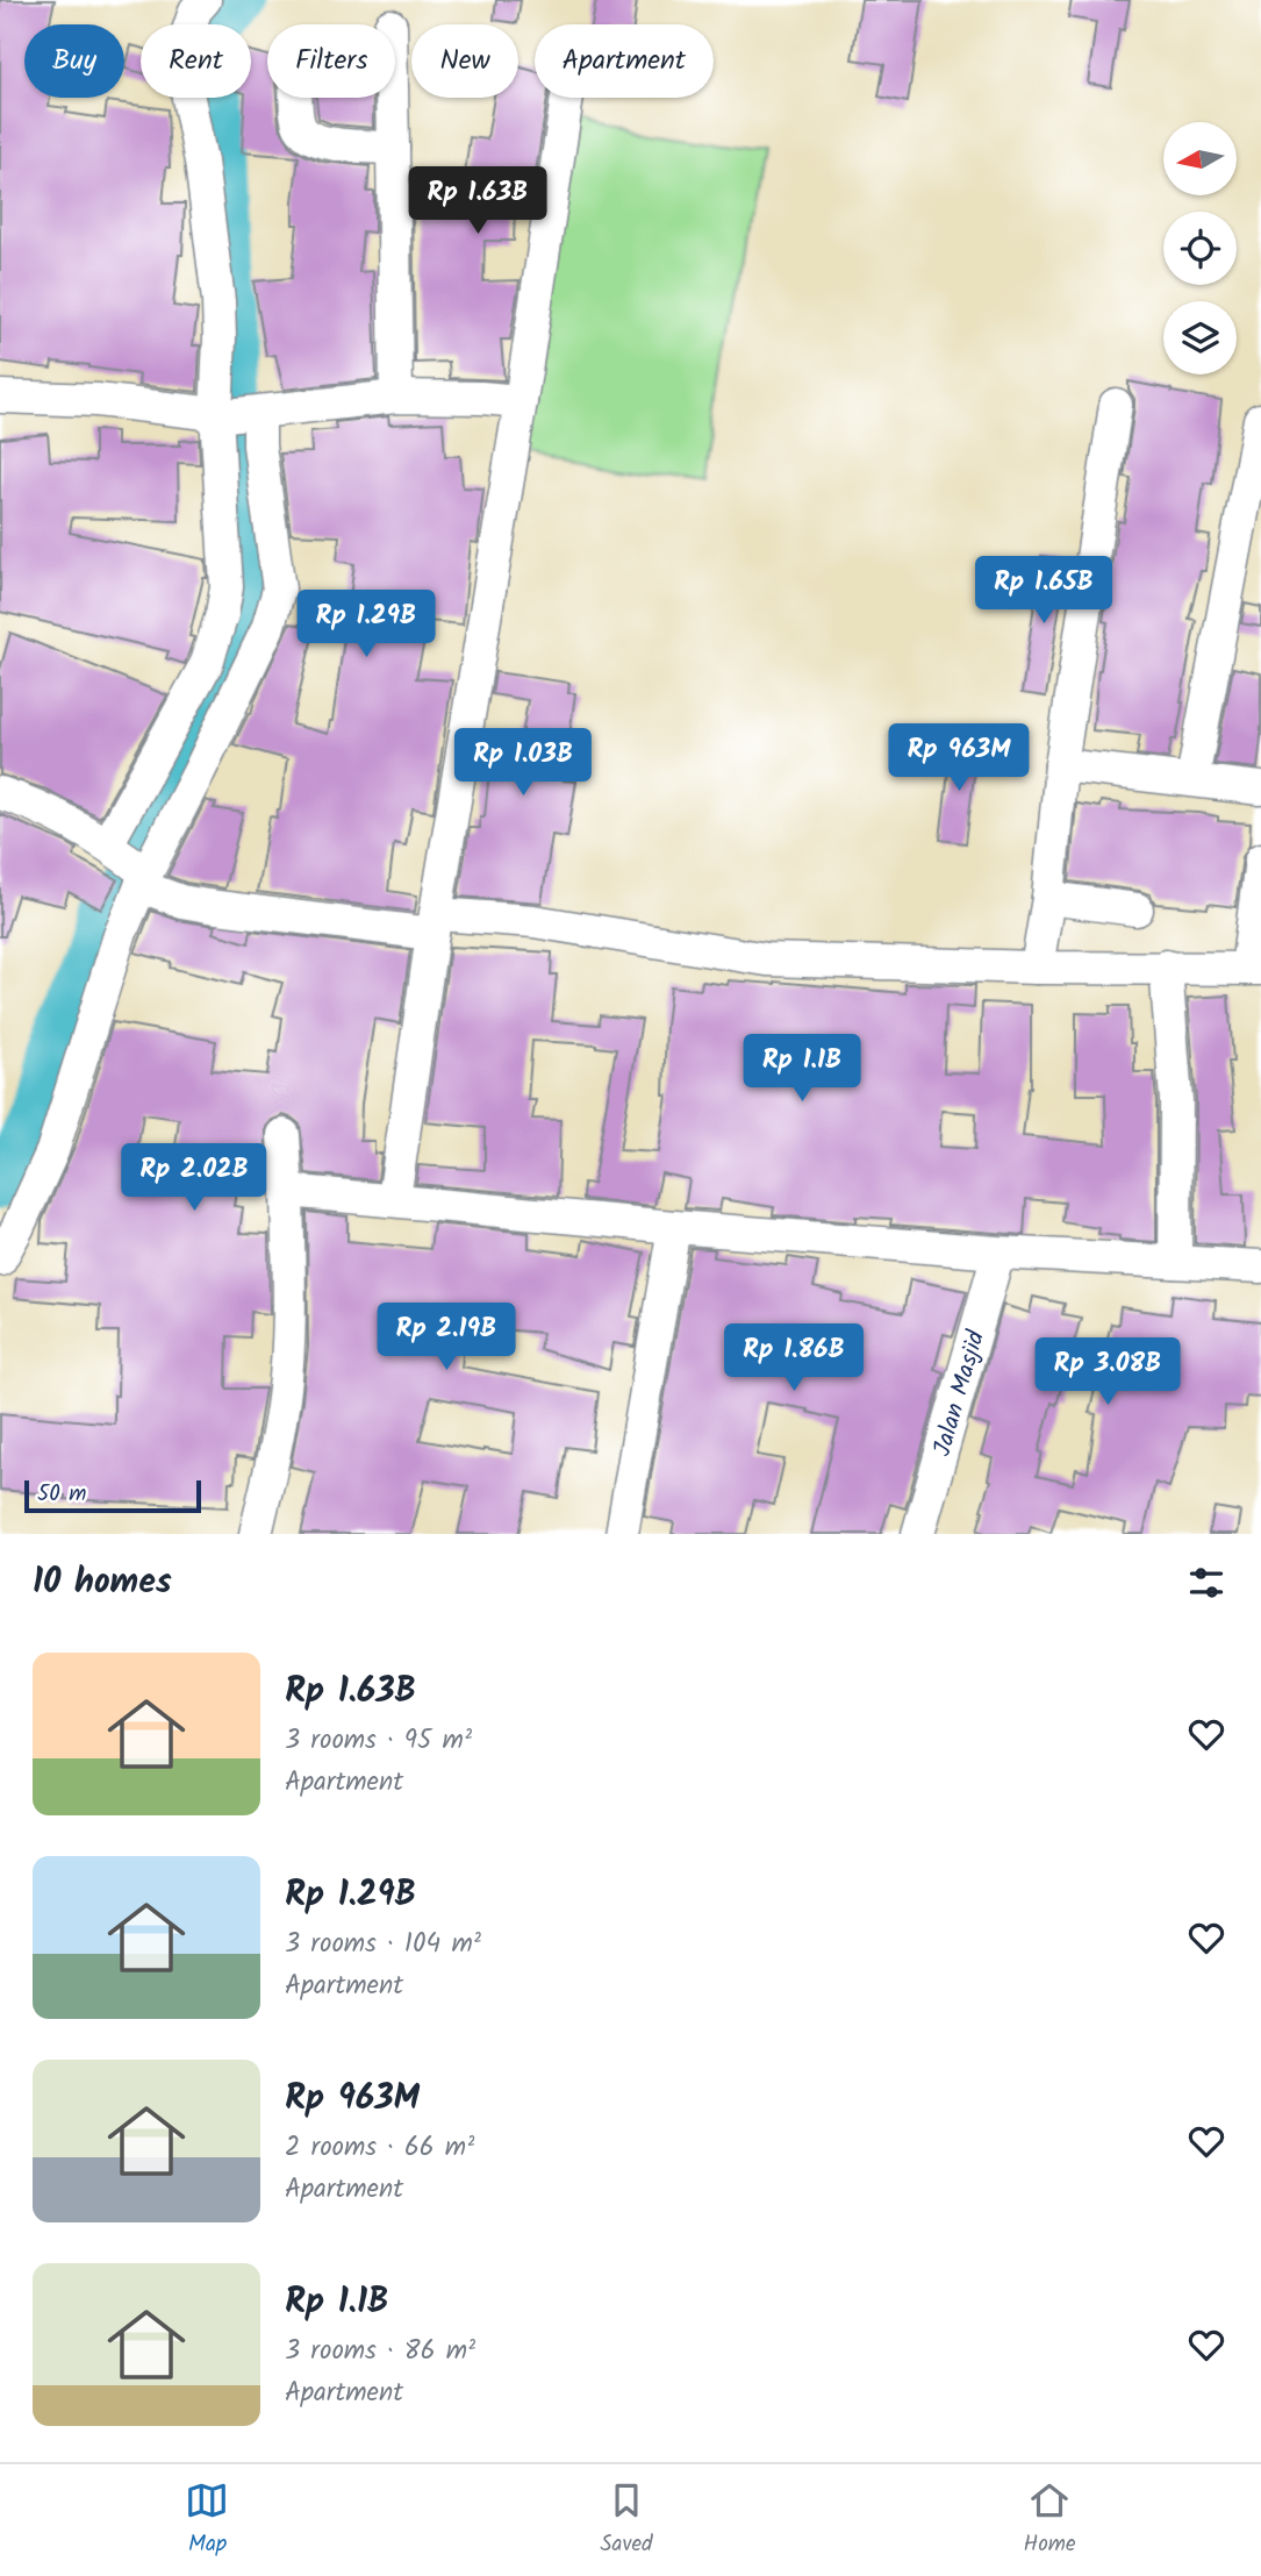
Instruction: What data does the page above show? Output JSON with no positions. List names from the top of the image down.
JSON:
{
  "streets": {
    "street": ["Jalan Masjid"]
  },
  "scale_bar": "50 m",
  "north": "left",
  "page": {
    "chip": [
      "Buy",
      "Rent",
      "Filters",
      "New",
      "Apartment"
    ],
    "price": [
      "Rp 1.63B",
      "Rp 1.65B",
      "Rp 1.29B",
      "Rp 963M",
      "Rp 1.03B",
      "Rp 1.1B",
      "Rp 2.02B",
      "Rp 2.19B",
      "Rp 1.86B",
      "Rp 3.08B"
    ],
    "scale": "50 m",
    "heading": "10 homes",
    "list": [
      {
        "name": "Rp 1.63B",
        "note": "3 rooms · 95 m² · Apartment"
      },
      {
        "name": "Rp 1.29B",
        "note": "3 rooms · 104 m² · Apartment"
      },
      {
        "name": "Rp 963M",
        "note": "2 rooms · 66 m² · Apartment"
      },
      {
        "name": "Rp 1.1B",
        "note": "3 rooms · 86 m² · Apartment"
      }
    ],
    "tabs": ["Map", "Saved", "Home"]
  }
}
